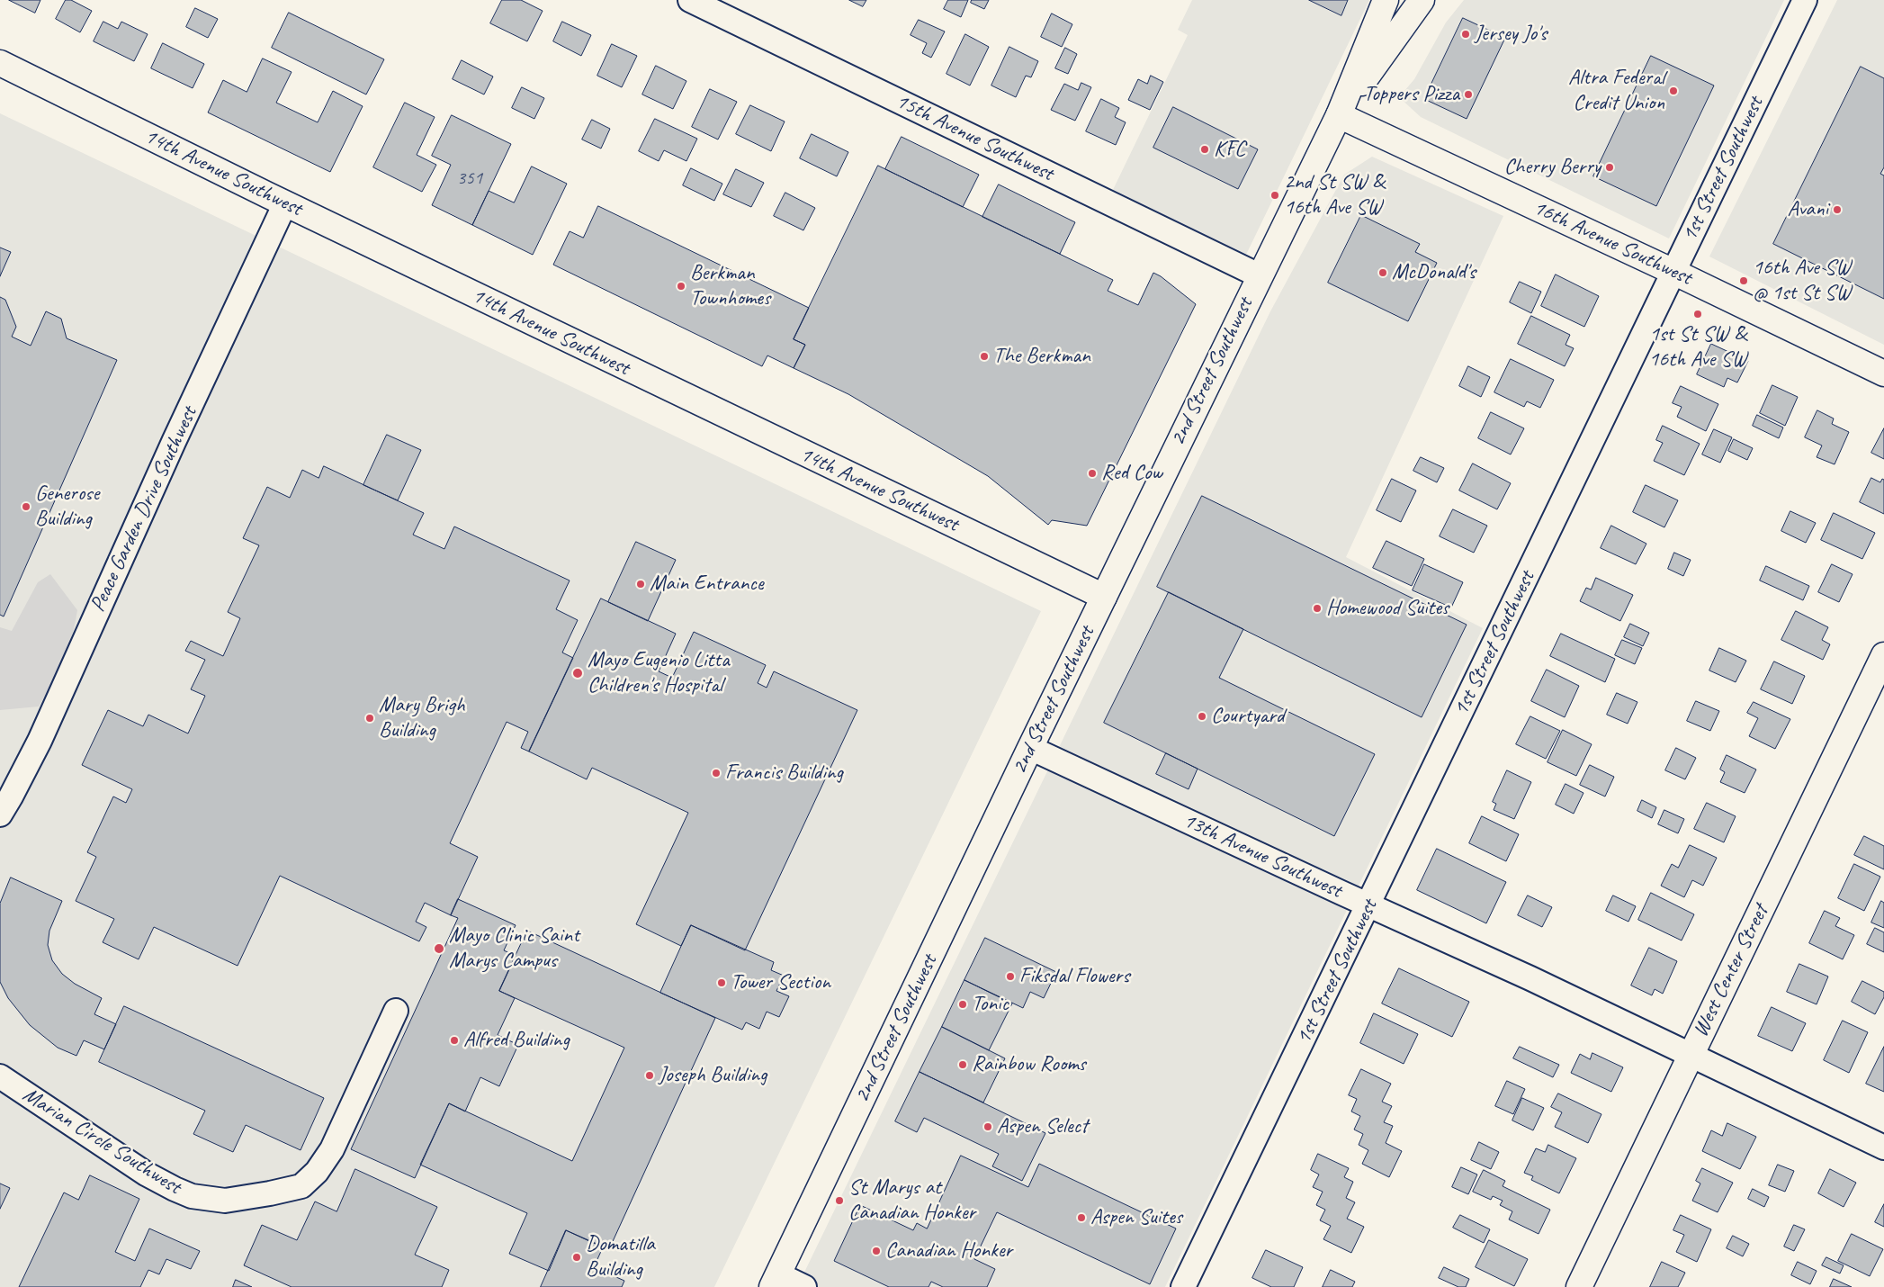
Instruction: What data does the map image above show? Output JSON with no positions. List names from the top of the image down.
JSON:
{
  "streets": {
    "street": [
      "15th Avenue Southwest",
      "1st Street Southwest",
      "14th Avenue Southwest",
      "16th Avenue Southwest",
      "2nd Street Southwest",
      "Peace Garden Drive Southwest",
      "13th Avenue Southwest",
      "West Center Street",
      "Marian Circle Southwest"
    ]
  },
  "crossings": [
    ["15th Avenue Southwest", "2nd Street Southwest"],
    ["1st Street Southwest", "16th Avenue Southwest"],
    ["1st Street Southwest", "13th Avenue Southwest"],
    ["14th Avenue Southwest", "2nd Street Southwest"],
    ["14th Avenue Southwest", "Peace Garden Drive Southwest"],
    ["16th Avenue Southwest", "2nd Street Southwest"],
    ["2nd Street Southwest", "13th Avenue Southwest"],
    ["13th Avenue Southwest", "West Center Street"]
  ],
  "places": [
    "Jersey Jo's",
    "Altra Federal Credit Union",
    "Toppers Pizza",
    "KFC",
    "Cherry Berry",
    "2nd St SW & 16th Ave SW",
    "Avani",
    "McDonald's",
    "16th Ave SW @ 1st St SW",
    "Berkman Townhomes",
    "1st St SW & 16th Ave SW",
    "The Berkman",
    "Red Cow",
    "Generose Building",
    "Main Entrance",
    "Homewood Suites",
    "Mayo Eugenio Litta Children's Hospital",
    "Courtyard",
    "Mary Brigh Building",
    "Francis Building",
    "Mayo Clinic Saint Marys Campus",
    "Fiksdal Flowers",
    "Tower Section",
    "Tonic",
    "Alfred Building",
    "Rainbow Rooms",
    "Joseph Building",
    "Aspen Select",
    "St Marys at Canadian Honker",
    "Aspen Suites",
    "Canadian Honker",
    "Domatilla Building"
  ],
  "house_numbers": ["351"]
}
